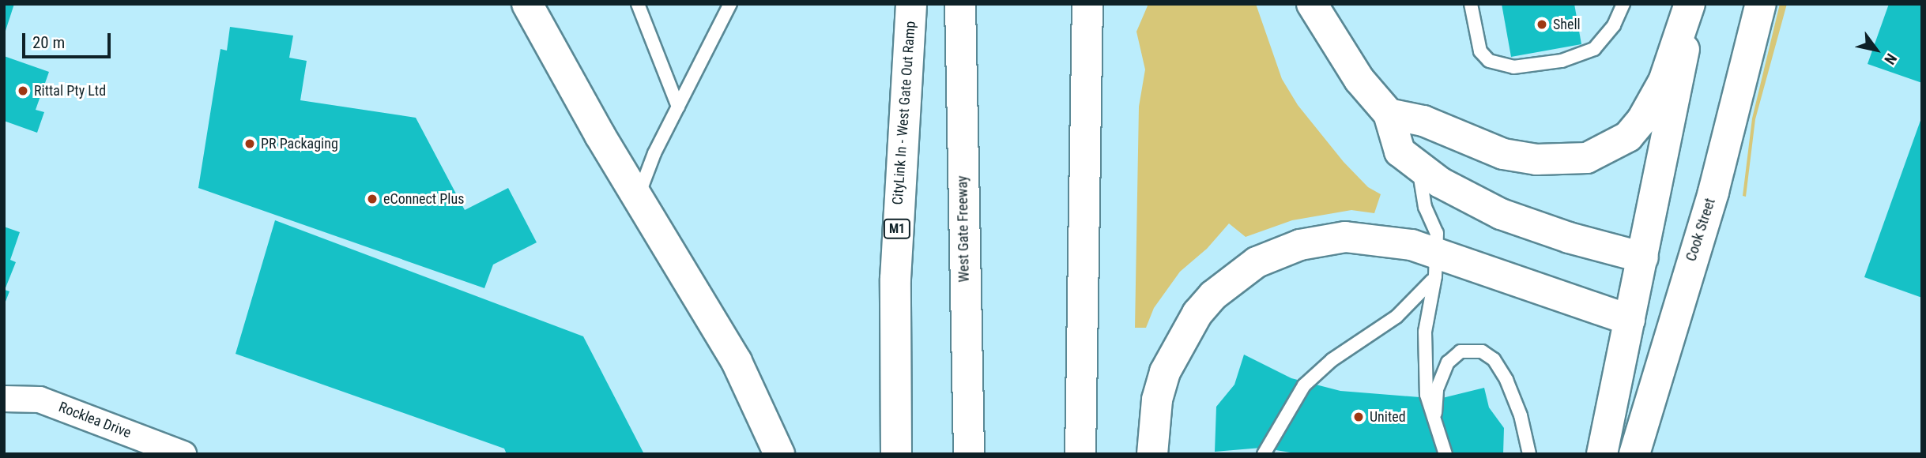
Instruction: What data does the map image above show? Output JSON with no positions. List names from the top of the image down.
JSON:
{
  "streets": {
    "main road": [
      "CityLink In - West Gate Out Ramp",
      "M1",
      "West Gate Freeway",
      "Cook Street"
    ],
    "street": ["Rocklea Drive"]
  },
  "places": [
    "Shell",
    "Rittal Pty Ltd",
    "PR Packaging",
    "eConnect Plus",
    "United"
  ],
  "scale_bar": "20 m",
  "north": "bottom right"
}
